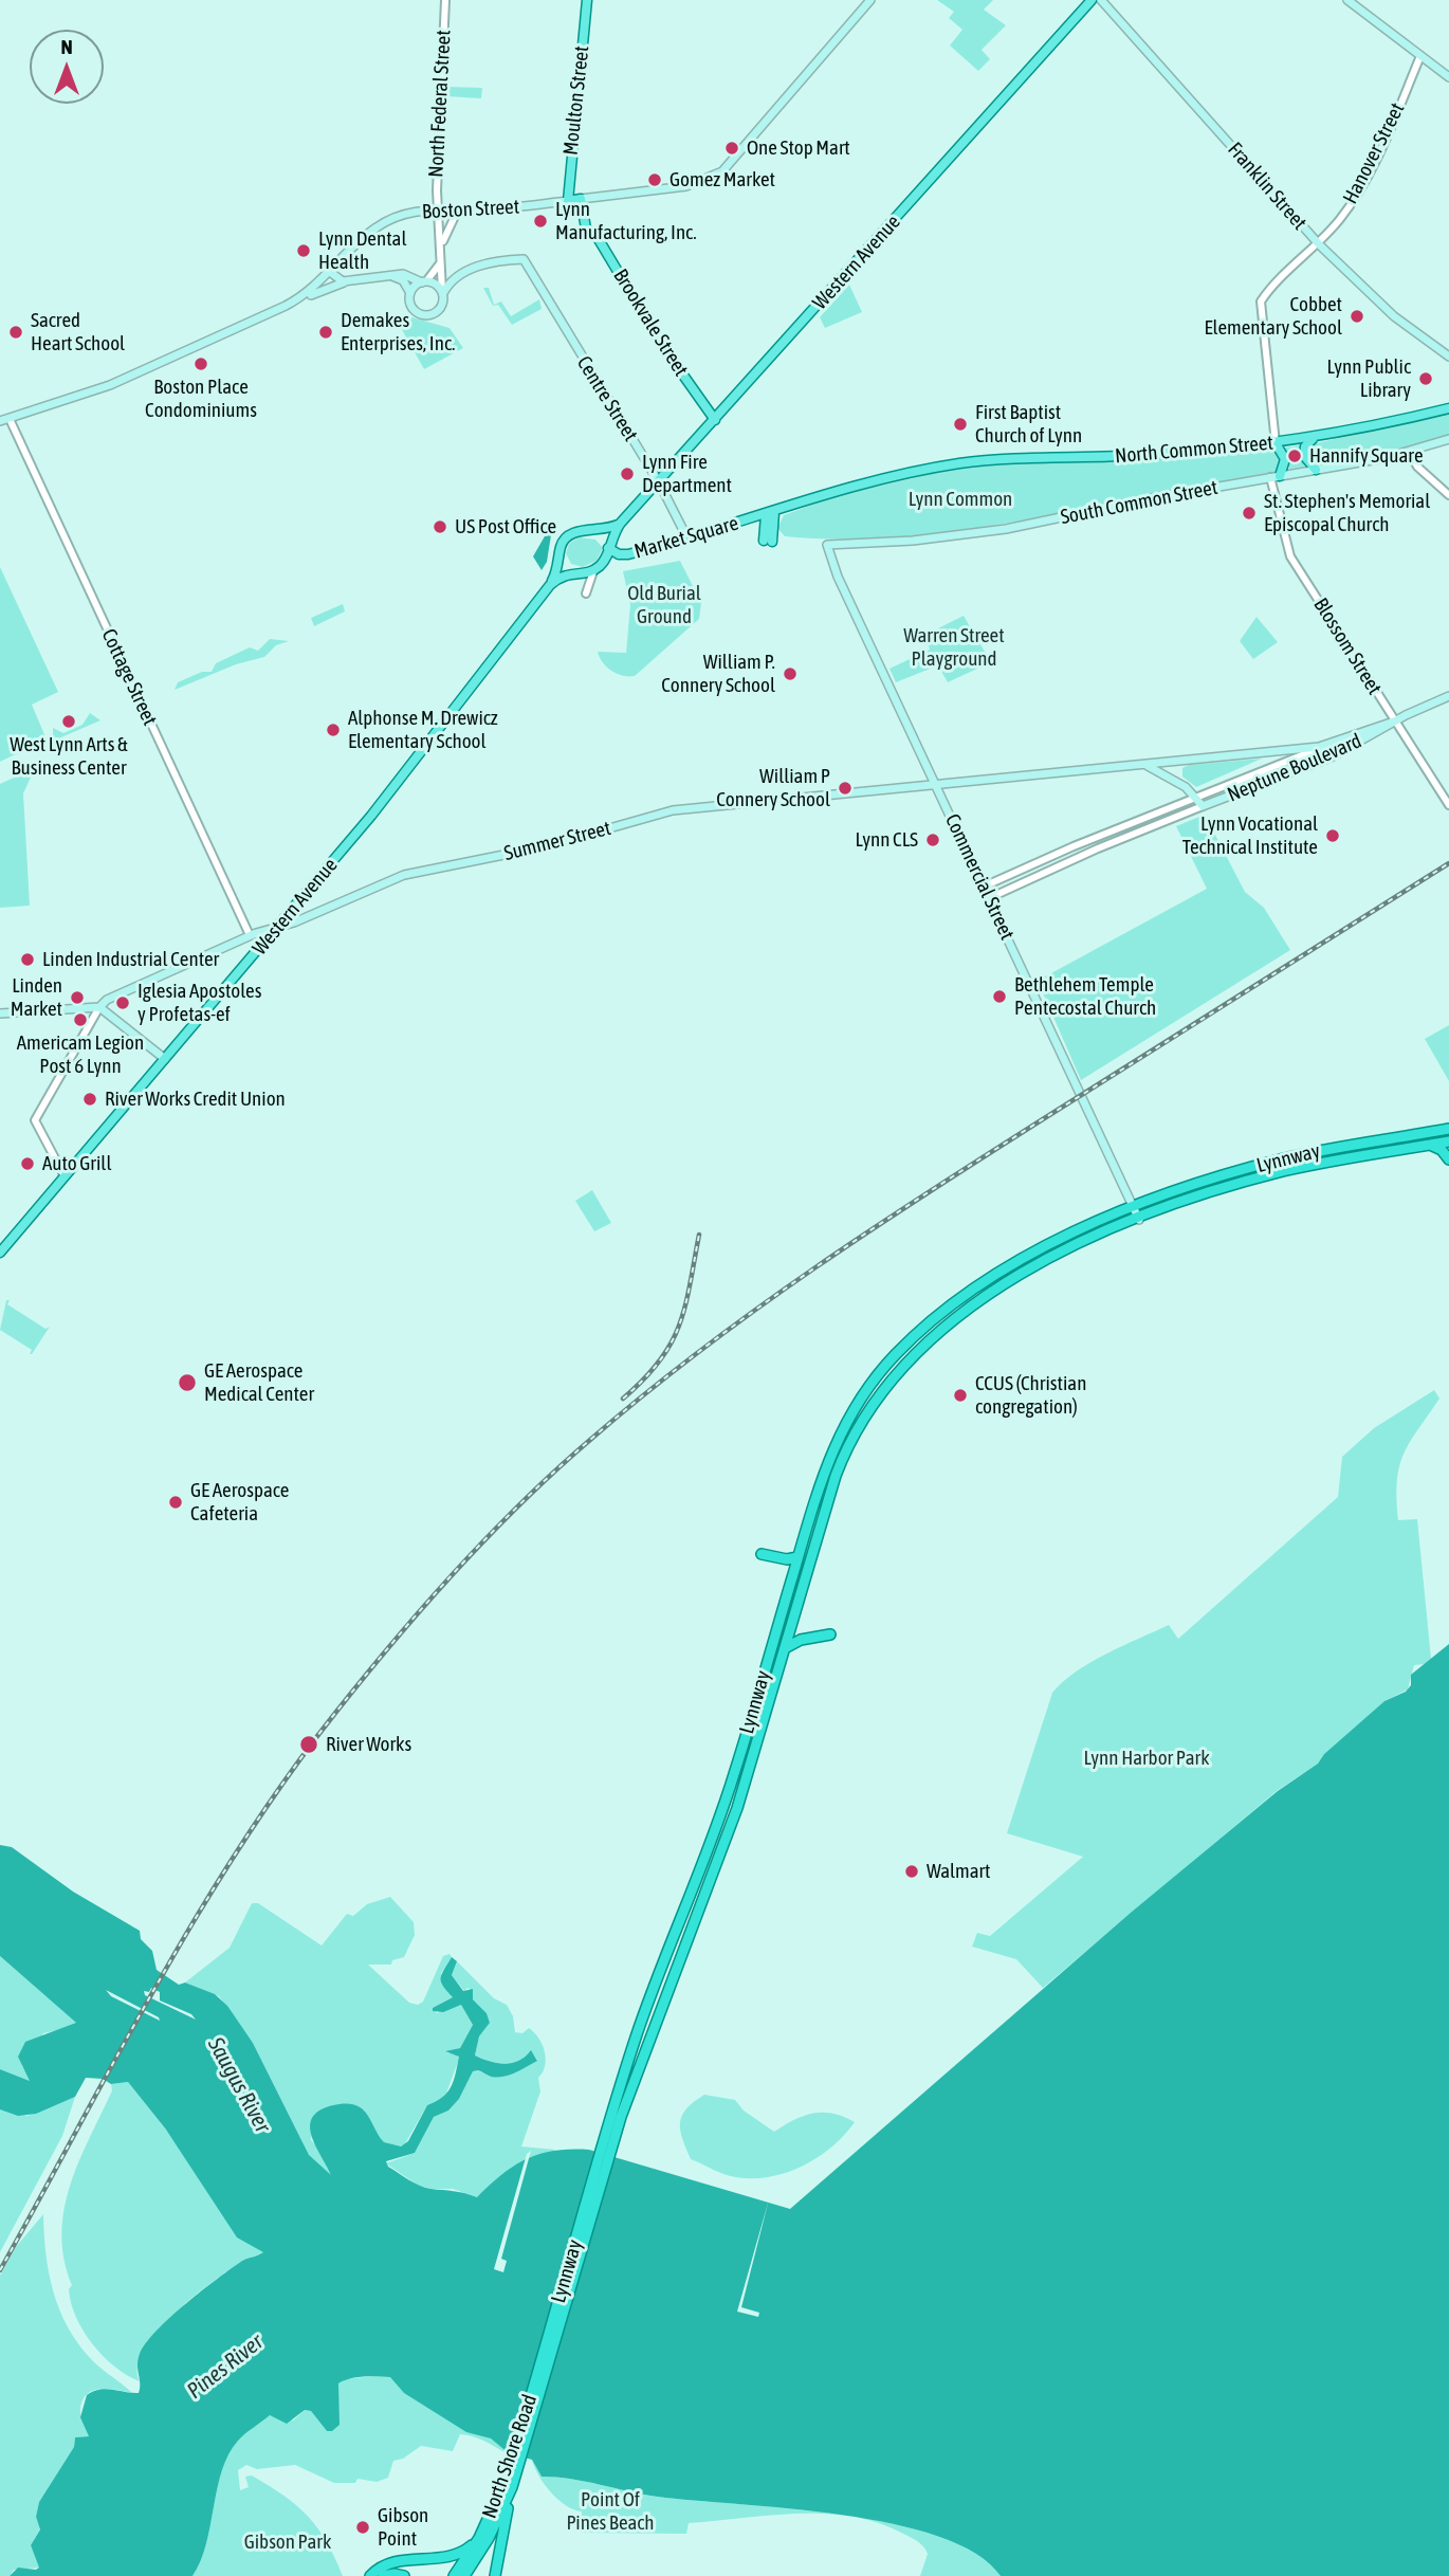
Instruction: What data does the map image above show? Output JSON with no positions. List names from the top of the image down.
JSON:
{
  "streets": {
    "highway": ["Lynnway", "North Shore Road"],
    "main road": [
      "Moulton Street",
      "Franklin Street",
      "Boston Street",
      "Western Avenue",
      "Brookvale Street",
      "Centre Street",
      "North Common Street",
      "South Common Street",
      "Market Square",
      "Neptune Boulevard",
      "Summer Street",
      "Commercial Street"
    ],
    "street": [
      "North Federal Street",
      "Hanover Street",
      "Blossom Street",
      "Cottage Street"
    ]
  },
  "crossings": [
    ["Moulton Street", "Boston Street"],
    ["North Federal Street", "Boston Street"],
    ["North Federal Street", "Centre Street"],
    ["Hanover Street", "Franklin Street"],
    ["Hanover Street", "North Common Street"],
    ["Boston Street", "Brookvale Street"],
    ["Boston Street", "Cottage Street"],
    ["Western Avenue", "Brookvale Street"],
    ["Western Avenue", "Centre Street"],
    ["Western Avenue", "Market Square"],
    ["Western Avenue", "Summer Street"],
    ["Centre Street", "Market Square"],
    ["North Common Street", "Market Square"],
    ["South Common Street", "Blossom Street"],
    ["South Common Street", "Commercial Street"],
    ["Blossom Street", "Neptune Boulevard"],
    ["Cottage Street", "Summer Street"],
    ["Neptune Boulevard", "Summer Street"],
    ["Neptune Boulevard", "Commercial Street"],
    ["Summer Street", "Commercial Street"],
    ["Commercial Street", "Lynnway"],
    ["Lynnway", "North Shore Road"]
  ],
  "water": ["Saugus River", "Pines River"],
  "parks": [
    "Lynn Common",
    "Old Burial Ground",
    "Warren Street Playground",
    "Lynn Harbor Park",
    "Point Of Pines Beach",
    "Gibson Park"
  ],
  "places": [
    "One Stop Mart",
    "Gomez Market",
    "Lynn Manufacturing, Inc.",
    "Lynn Dental Health",
    "Cobbet Elementary School",
    "Sacred Heart School",
    "Demakes Enterprises, Inc.",
    "Boston Place Condominiums",
    "Lynn Public Library",
    "First Baptist Church of Lynn",
    "Hannify Square",
    "Lynn Fire Department",
    "St. Stephen's Memorial Episcopal Church",
    "US Post Office",
    "William P. Connery School",
    "West Lynn Arts & Business Center",
    "Alphonse M. Drewicz Elementary School",
    "William P Connery School",
    "Lynn Vocational Technical Institute",
    "Lynn CLS",
    "Linden Industrial Center",
    "Bethlehem Temple Pentecostal Church",
    "Linden Market",
    "Iglesia Apostoles y Profetas-ef",
    "Americam Legion Post 6 Lynn",
    "River Works Credit Union",
    "Auto Grill",
    "GE Aerospace Medical Center",
    "CCUS (Christian congregation)",
    "GE Aerospace Cafeteria",
    "River Works",
    "Walmart",
    "Gibson Point"
  ],
  "north": "top"
}
